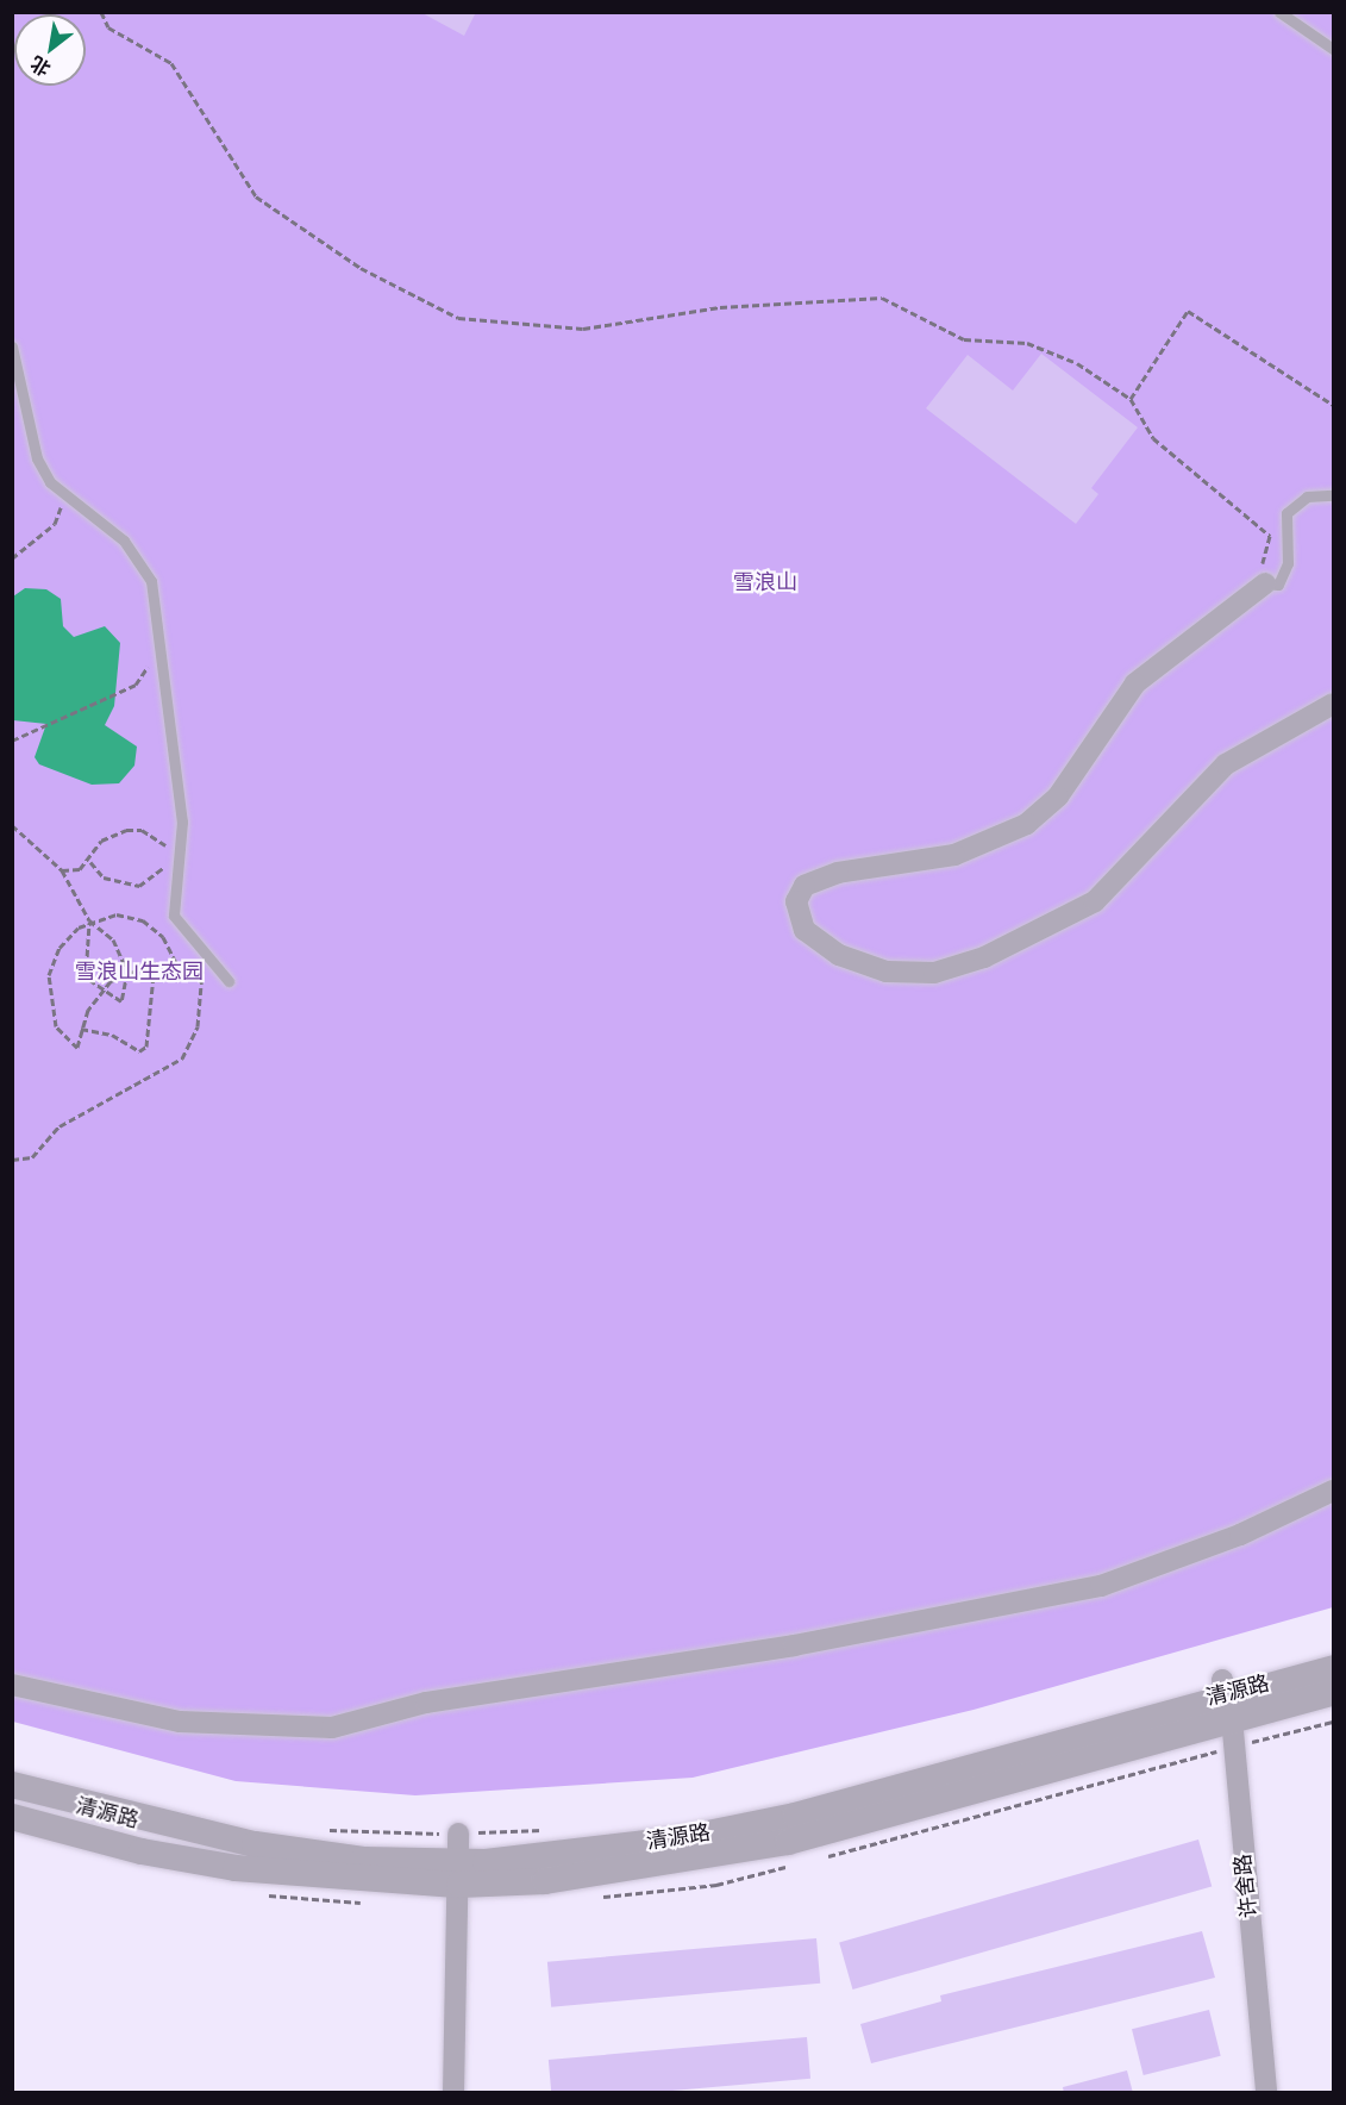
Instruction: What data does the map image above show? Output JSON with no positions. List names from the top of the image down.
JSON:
{
  "streets": {
    "street": ["清源路", "许舍路"]
  },
  "crossings": [
    ["清源路", "许舍路"]
  ],
  "parks": ["雪浪山", "雪浪山生态园"],
  "north": "bottom left"
}
